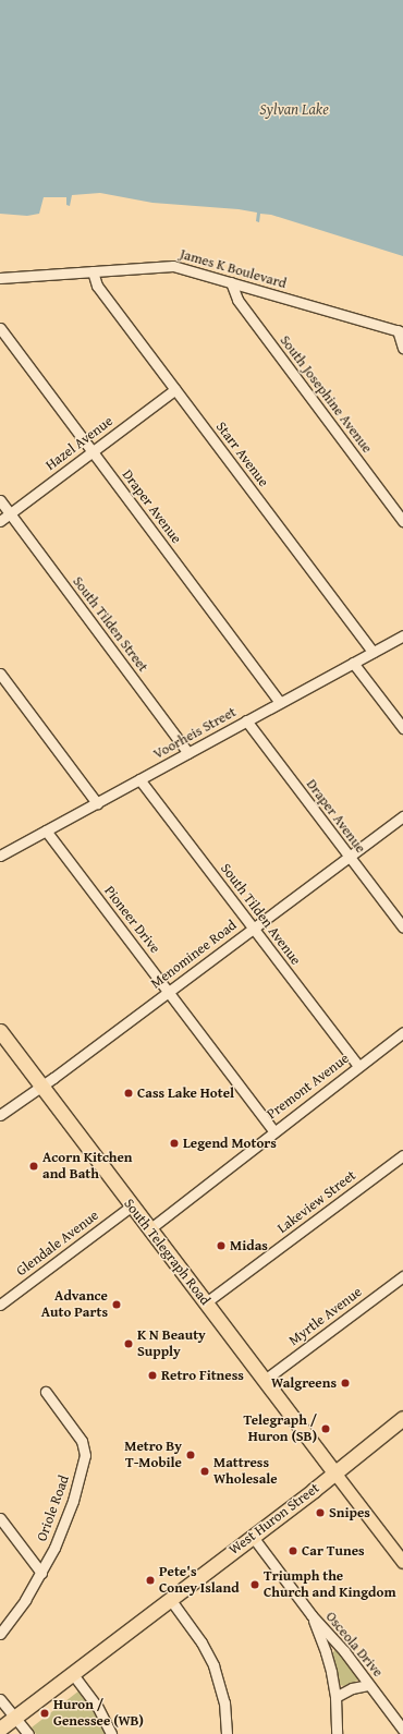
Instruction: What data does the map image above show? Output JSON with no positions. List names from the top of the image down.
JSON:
{
  "streets": {
    "highway": ["South Telegraph Road", "West Huron Street"],
    "street": [
      "James K Boulevard",
      "South Josephine Avenue",
      "Hazel Avenue",
      "Starr Avenue",
      "Draper Avenue",
      "South Tilden Street",
      "Voorheis Street",
      "South Tilden Avenue",
      "Pioneer Drive",
      "Menominee Road",
      "Premont Avenue",
      "Lakeview Street",
      "Glendale Avenue",
      "Myrtle Avenue",
      "Oriole Road",
      "Osceola Drive"
    ]
  },
  "crossings": [
    ["James K Boulevard", "South Josephine Avenue"],
    ["James K Boulevard", "Starr Avenue"],
    ["Hazel Avenue", "Starr Avenue"],
    ["Hazel Avenue", "Draper Avenue"],
    ["Hazel Avenue", "South Tilden Street"],
    ["Starr Avenue", "Voorheis Street"],
    ["Draper Avenue", "Voorheis Street"],
    ["Draper Avenue", "Menominee Road"],
    ["South Tilden Street", "Voorheis Street"],
    ["Voorheis Street", "South Tilden Avenue"],
    ["Voorheis Street", "Pioneer Drive"],
    ["South Tilden Avenue", "Menominee Road"],
    ["South Tilden Avenue", "Premont Avenue"],
    ["Pioneer Drive", "Menominee Road"],
    ["Pioneer Drive", "Premont Avenue"],
    ["Menominee Road", "South Telegraph Road"],
    ["Premont Avenue", "South Telegraph Road"],
    ["Lakeview Street", "South Telegraph Road"],
    ["Glendale Avenue", "South Telegraph Road"],
    ["South Telegraph Road", "Myrtle Avenue"],
    ["South Telegraph Road", "West Huron Street"],
    ["West Huron Street", "Osceola Drive"]
  ],
  "water": ["Sylvan Lake"],
  "places": [
    "Cass Lake Hotel",
    "Legend Motors",
    "Acorn Kitchen and Bath",
    "Midas",
    "Advance Auto Parts",
    "K N Beauty Supply",
    "Retro Fitness",
    "Walgreens",
    "Telegraph / Huron (SB)",
    "Metro By T-Mobile",
    "Mattress Wholesale",
    "Snipes",
    "Car Tunes",
    "Pete's Coney Island",
    "Triumph the Church and Kingdom",
    "Huron / Genessee (WB)"
  ]
}
